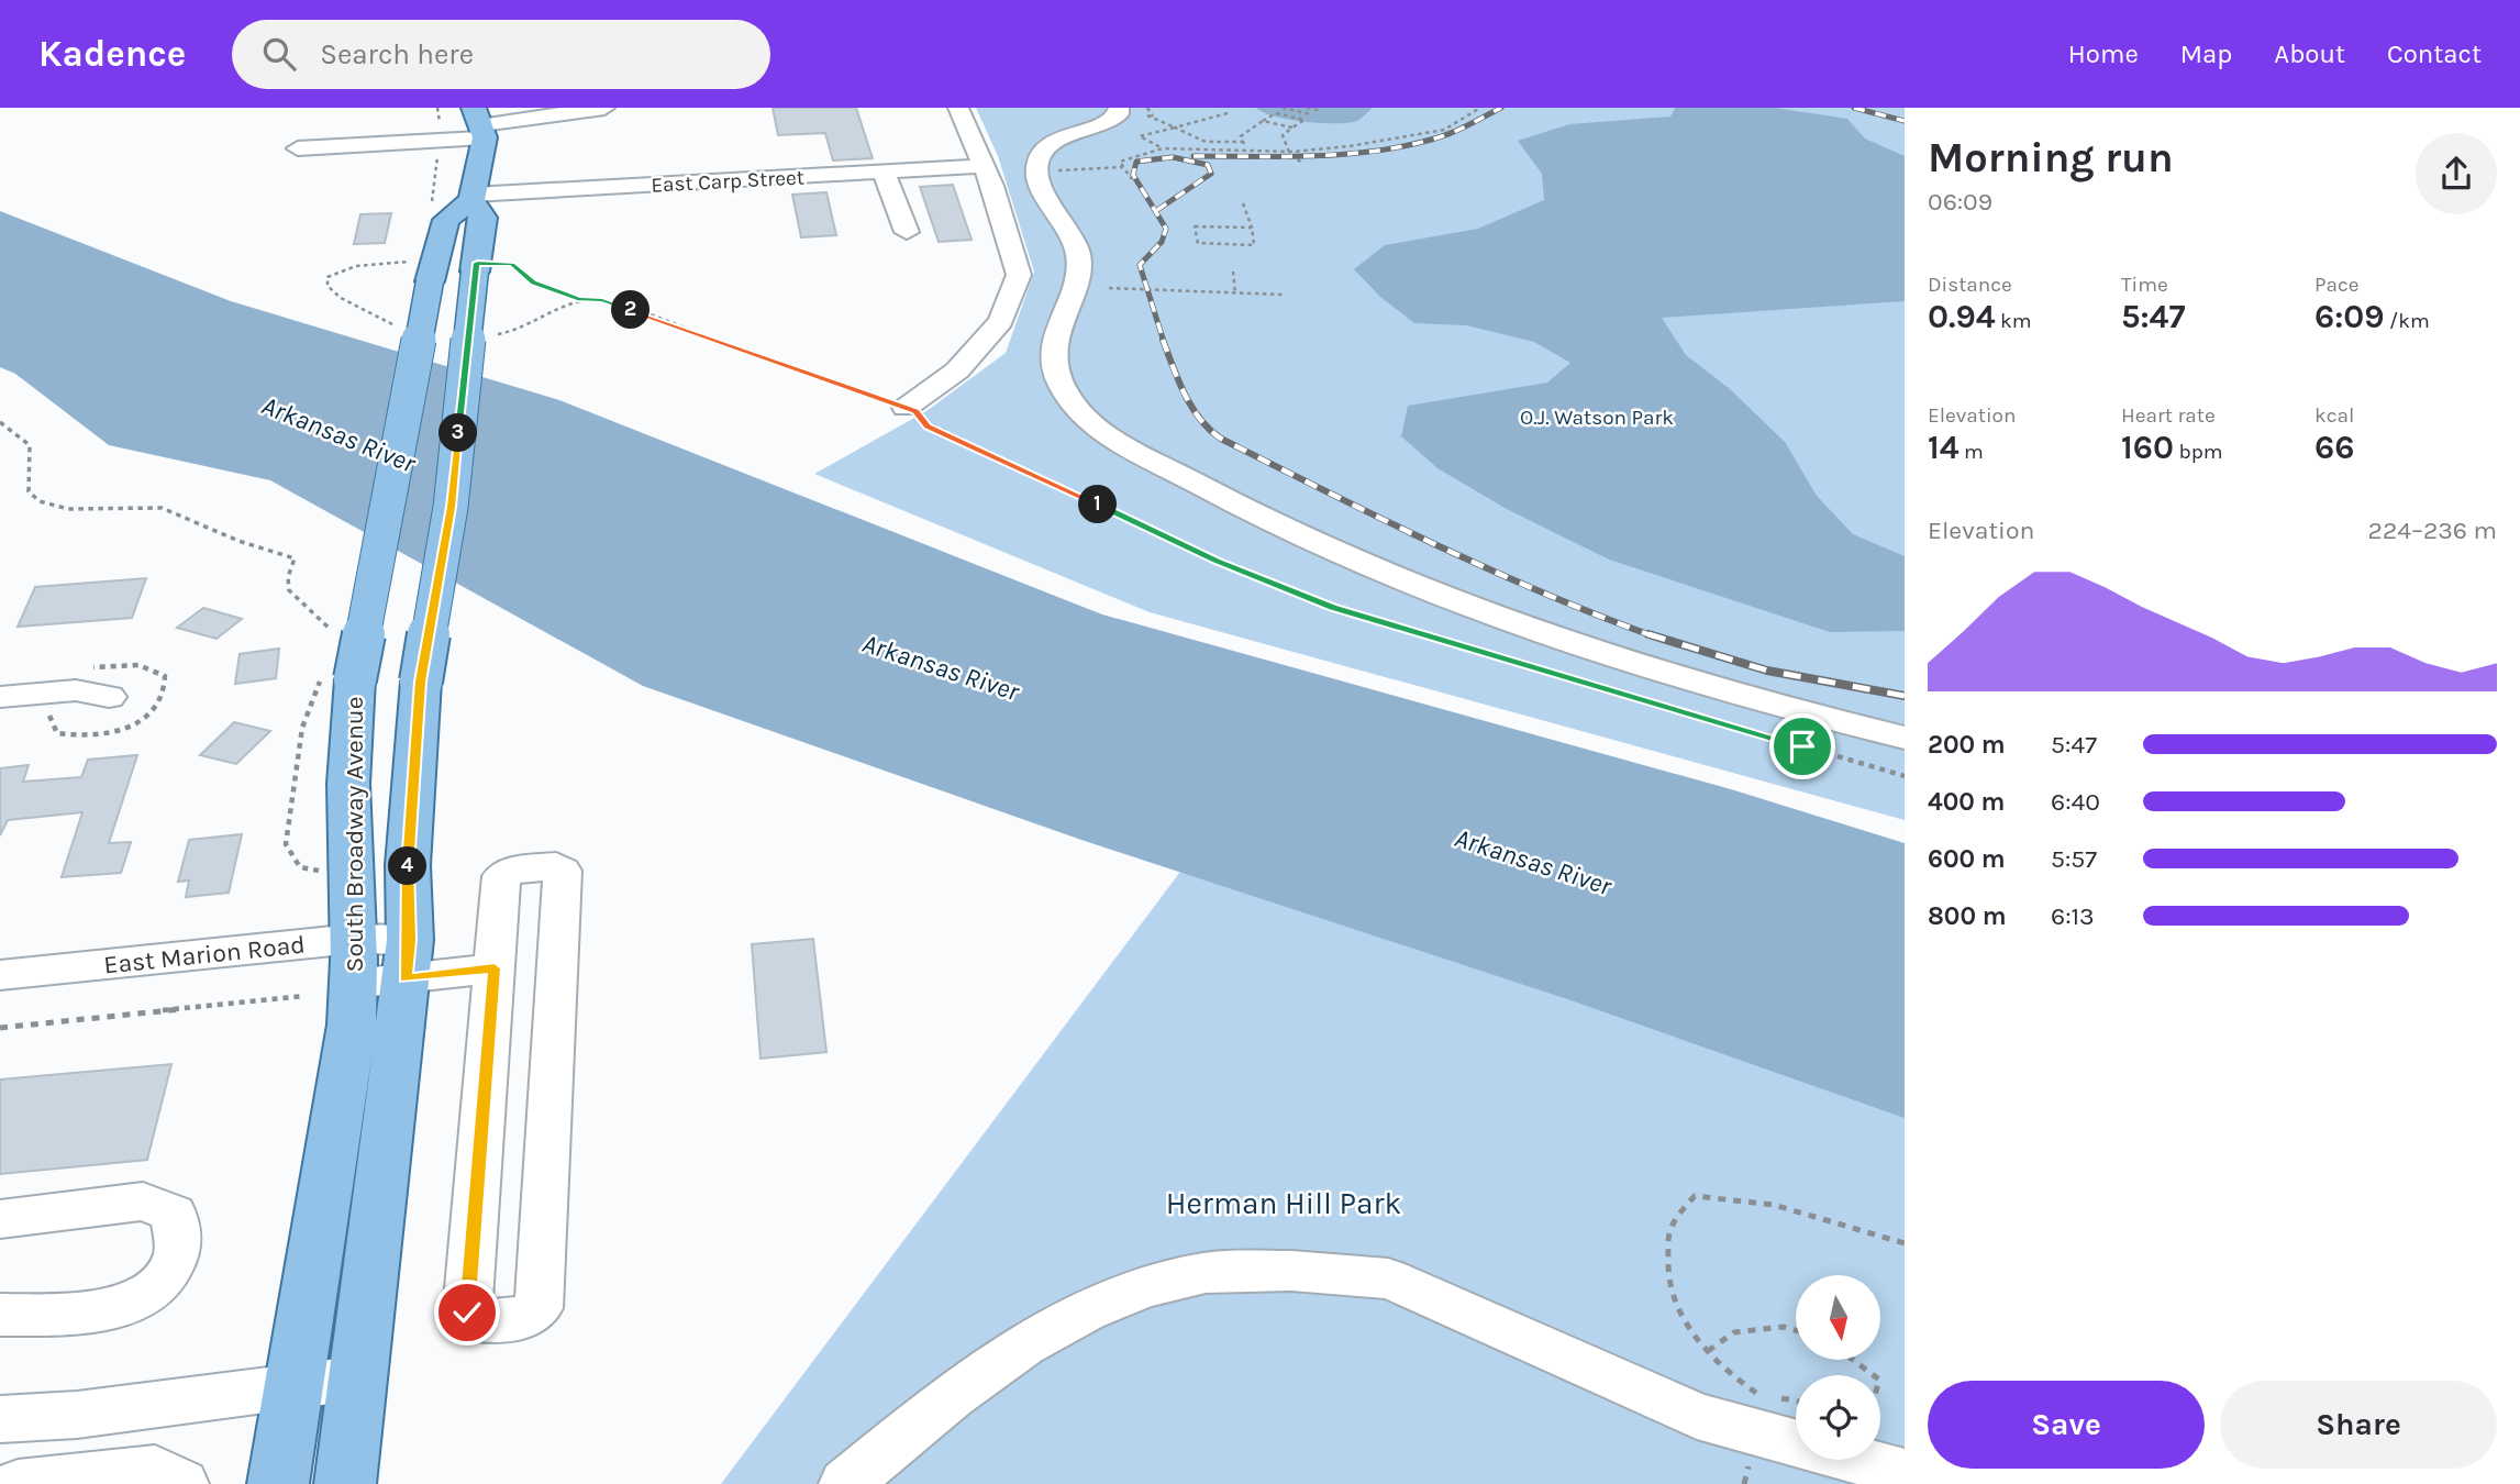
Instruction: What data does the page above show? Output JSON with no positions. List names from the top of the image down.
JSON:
{
  "streets": {
    "main road": ["South Broadway Avenue"],
    "street": ["East Carp Street", "East Marion Road"]
  },
  "crossings": [
    ["East Carp Street", "South Broadway Avenue"],
    ["South Broadway Avenue", "East Marion Road"]
  ],
  "water": ["Arkansas River"],
  "parks": ["O.J. Watson Park", "Herman Hill Park"],
  "north": "bottom",
  "page": {
    "header": "Kadence",
    "search": "Search here",
    "nav": [
      "Home",
      "Map",
      "About",
      "Contact"
    ],
    "heading": ["Morning run", "06:09"],
    "stats": [
      ["Distance", "0.94 km"],
      ["Time", "5:47"],
      ["Pace", "6:09 /km"],
      ["Elevation", "14 m"],
      ["Heart rate", "160 bpm"],
      ["kcal", "66"]
    ],
    "pins": [
      "2",
      "3",
      "1",
      "4"
    ],
    "chart": ["Elevation", "224–236 m"],
    "list": [
      {
        "name": "200 m",
        "note": "5:47"
      },
      {
        "name": "400 m",
        "note": "6:40"
      },
      {
        "name": "600 m",
        "note": "5:57"
      },
      {
        "name": "800 m",
        "note": "6:13"
      }
    ],
    "buttons": ["Save", "Share"]
  }
}
